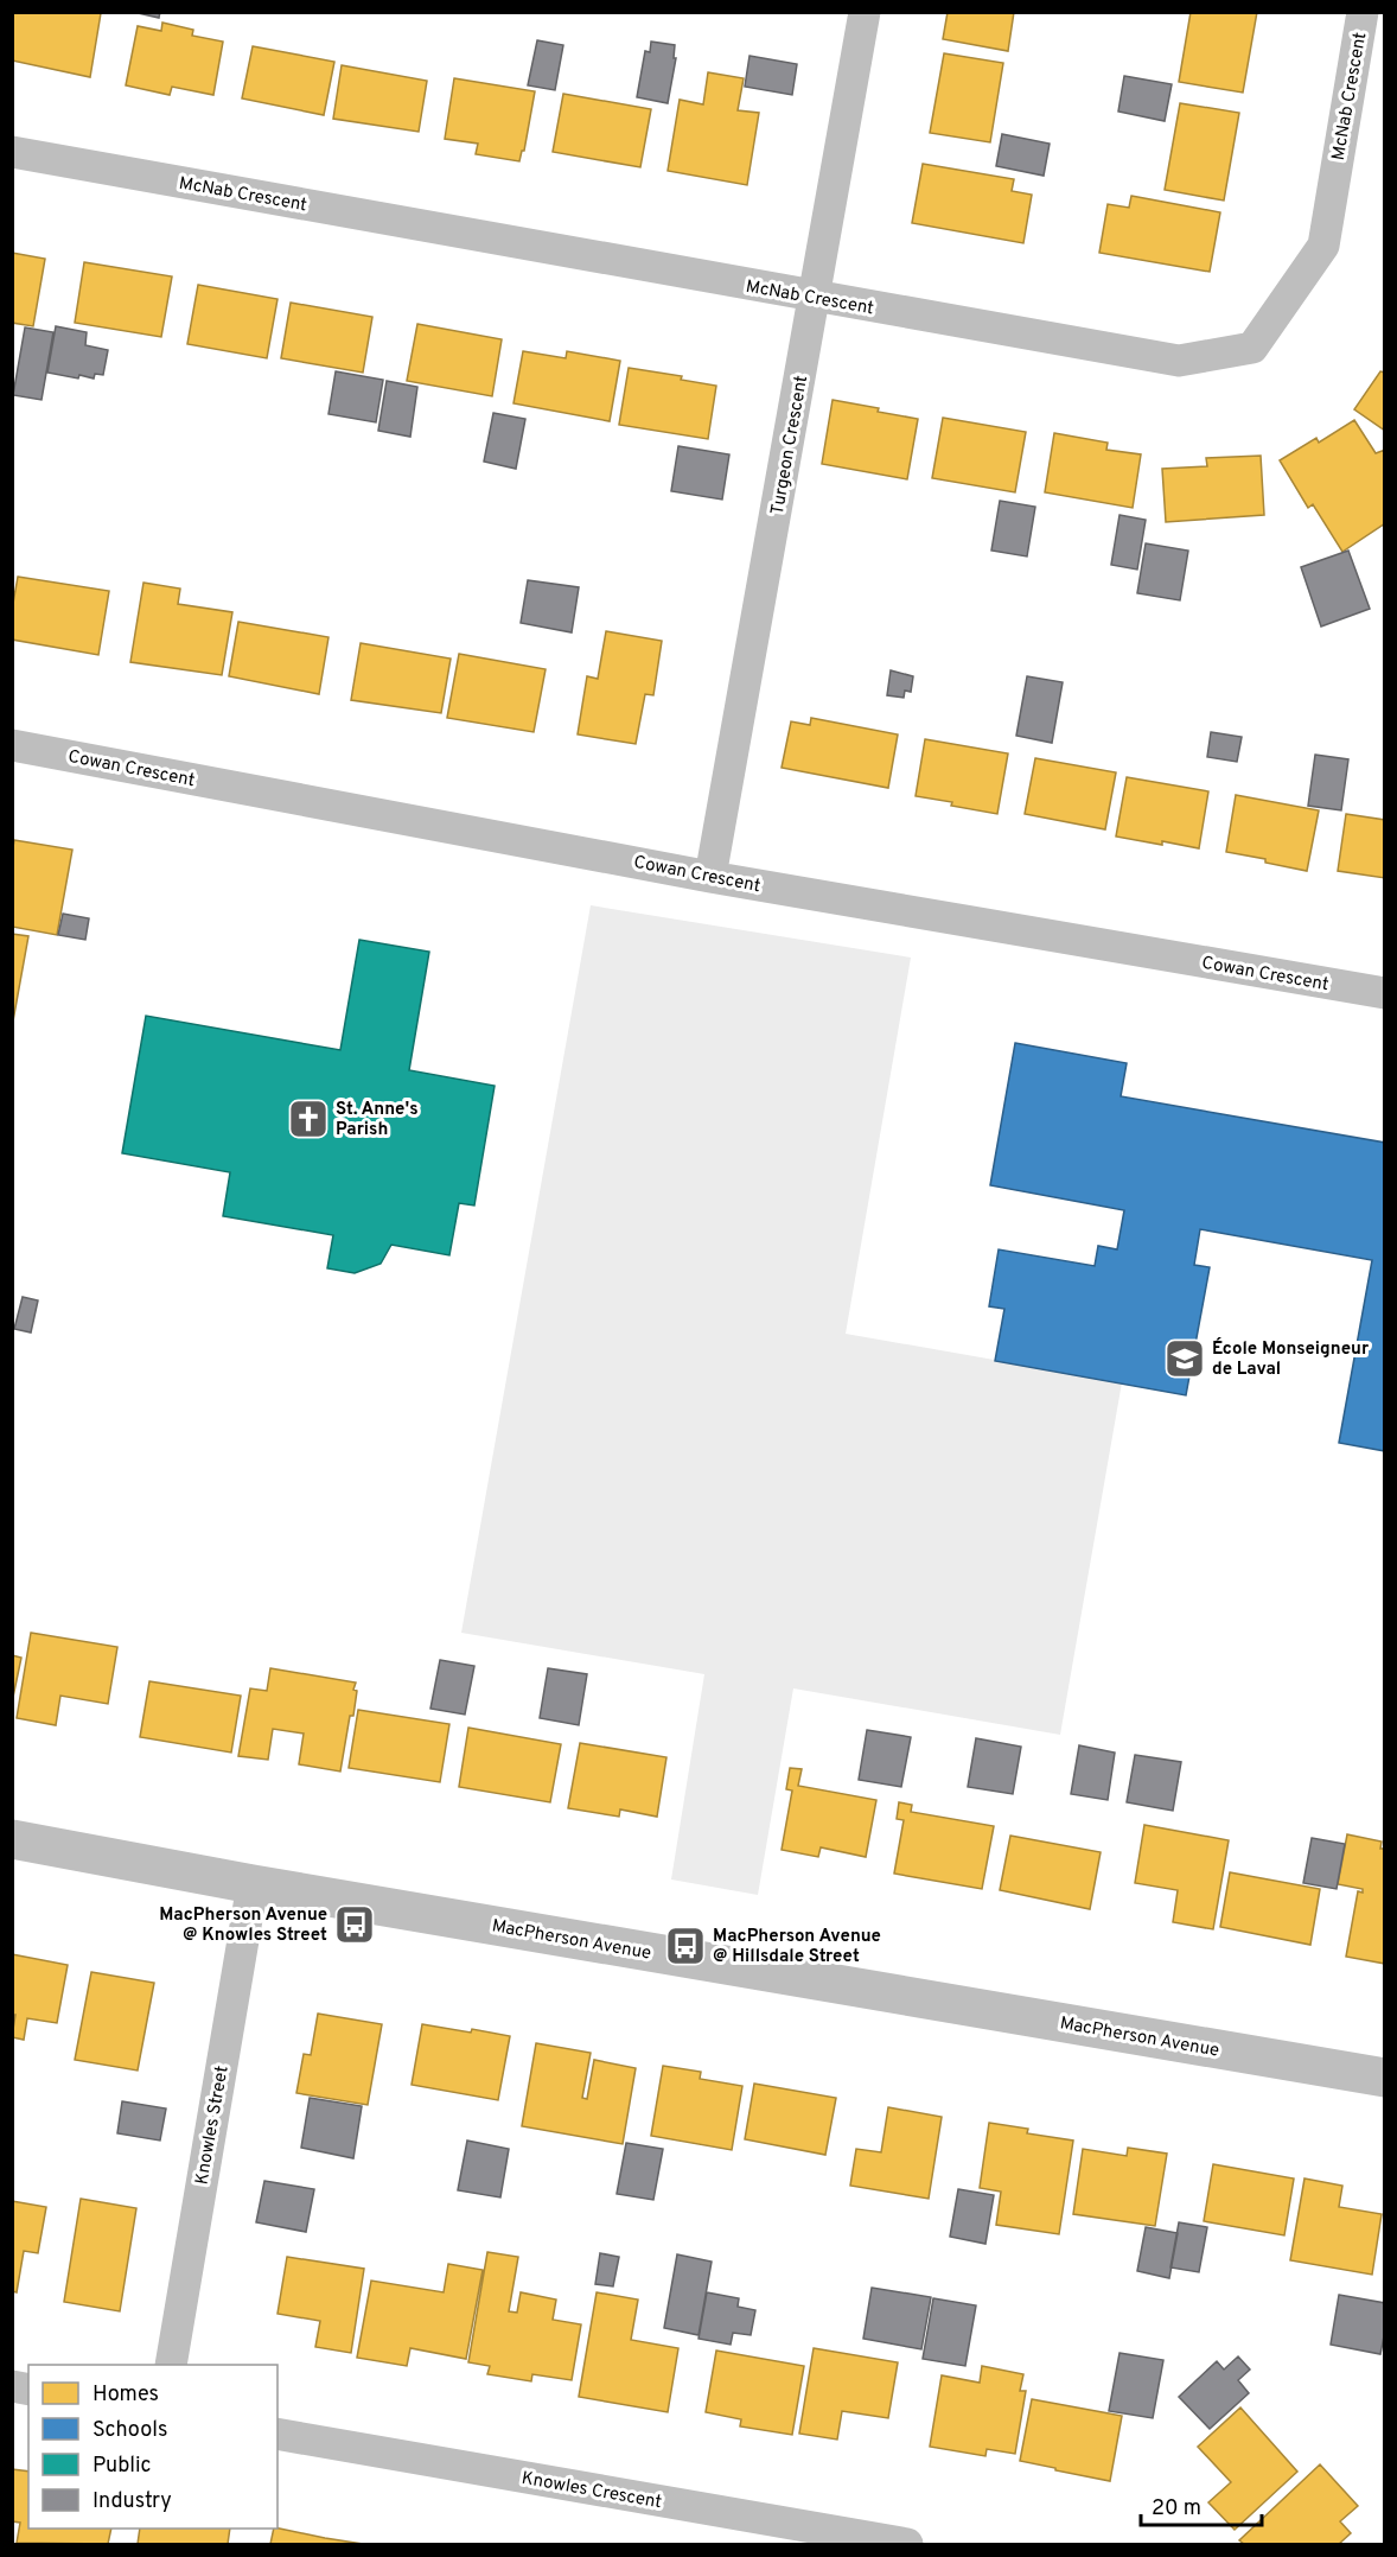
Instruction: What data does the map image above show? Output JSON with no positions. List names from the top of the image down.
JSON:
{
  "streets": {
    "street": [
      "McNab Crescent",
      "Turgeon Crescent",
      "Cowan Crescent",
      "MacPherson Avenue",
      "Knowles Street",
      "Knowles Crescent"
    ]
  },
  "crossings": [
    ["McNab Crescent", "Turgeon Crescent"],
    ["Turgeon Crescent", "Cowan Crescent"],
    ["MacPherson Avenue", "Knowles Street"]
  ],
  "places": {
    "church": ["St. Anne's Parish"],
    "school or university": ["École Monseigneur de Laval"],
    "bus stop": ["MacPherson Avenue @ Knowles Street", "MacPherson Avenue @ Hillsdale Street"]
  },
  "legend": [
    "Homes",
    "Schools",
    "Public",
    "Industry"
  ],
  "scale_bar": "20 m"
}
